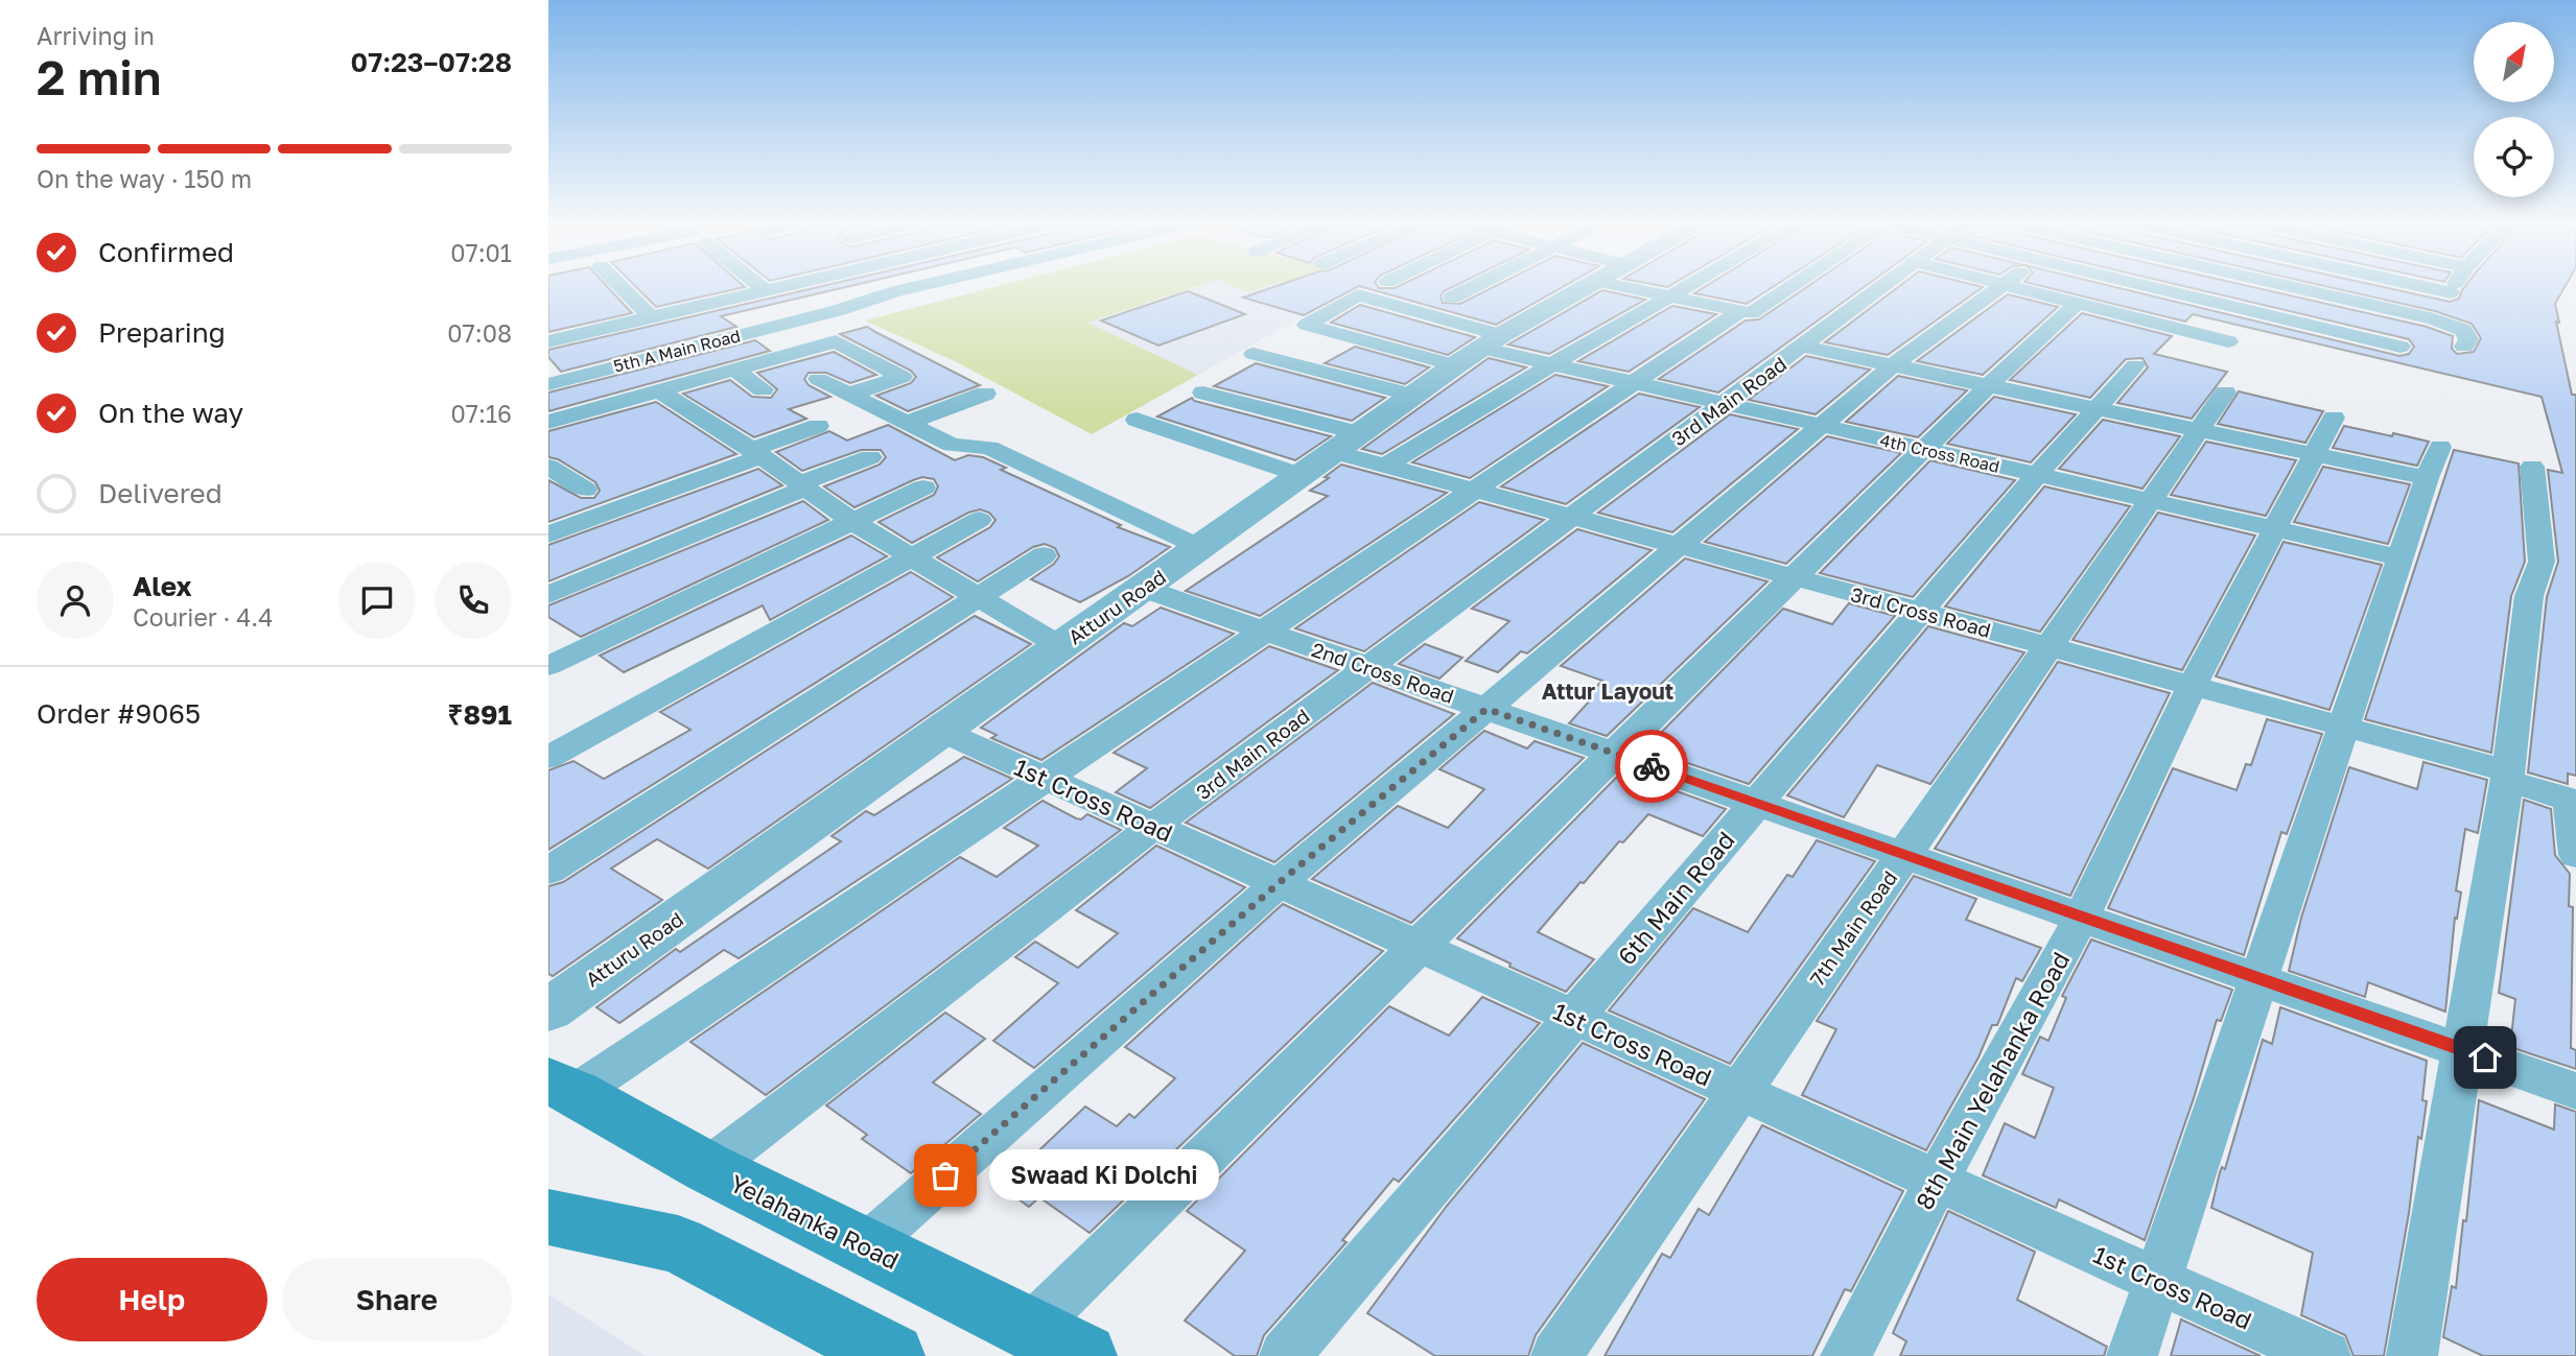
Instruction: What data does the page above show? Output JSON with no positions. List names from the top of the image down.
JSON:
{
  "streets": {
    "main road": ["Yelahanka Road"],
    "street": [
      "5th A Main Road",
      "3rd Main Road",
      "4th Cross Road",
      "Atturu Road",
      "3rd Cross Road",
      "2nd Cross Road",
      "1st Cross Road",
      "6th Main Road",
      "7th Main Road",
      "8th Main Yelahanka Road"
    ]
  },
  "crossings": [
    ["3rd Main Road", "4th Cross Road"],
    ["3rd Main Road", "3rd Cross Road"],
    ["3rd Main Road", "2nd Cross Road"],
    ["3rd Main Road", "1st Cross Road"],
    ["3rd Main Road", "Yelahanka Road"],
    ["4th Cross Road", "Atturu Road"],
    ["4th Cross Road", "6th Main Road"],
    ["4th Cross Road", "7th Main Road"],
    ["4th Cross Road", "8th Main Yelahanka Road"],
    ["Atturu Road", "3rd Cross Road"],
    ["Atturu Road", "2nd Cross Road"],
    ["Atturu Road", "1st Cross Road"],
    ["3rd Cross Road", "6th Main Road"],
    ["3rd Cross Road", "7th Main Road"],
    ["3rd Cross Road", "8th Main Yelahanka Road"],
    ["2nd Cross Road", "6th Main Road"],
    ["2nd Cross Road", "7th Main Road"],
    ["2nd Cross Road", "8th Main Yelahanka Road"],
    ["1st Cross Road", "6th Main Road"],
    ["1st Cross Road", "7th Main Road"],
    ["1st Cross Road", "8th Main Yelahanka Road"]
  ],
  "districts": ["Attur Layout"],
  "places": ["Swaad Ki Dolchi"],
  "north": "top right",
  "page": {
    "heading": ["2 min", "Arriving in", "07:23–07:28"],
    "panel": [
      "Alex",
      "Courier · 4.4",
      "Order #9065",
      "₹891"
    ],
    "bar": "On the way · 150 m",
    "list": [
      ["Confirmed", "07:01"],
      ["Preparing", "07:08"],
      ["On the way", "07:16"],
      "Delivered"
    ],
    "bubble": "Swaad Ki Dolchi",
    "buttons": ["Help", "Share"]
  }
}
